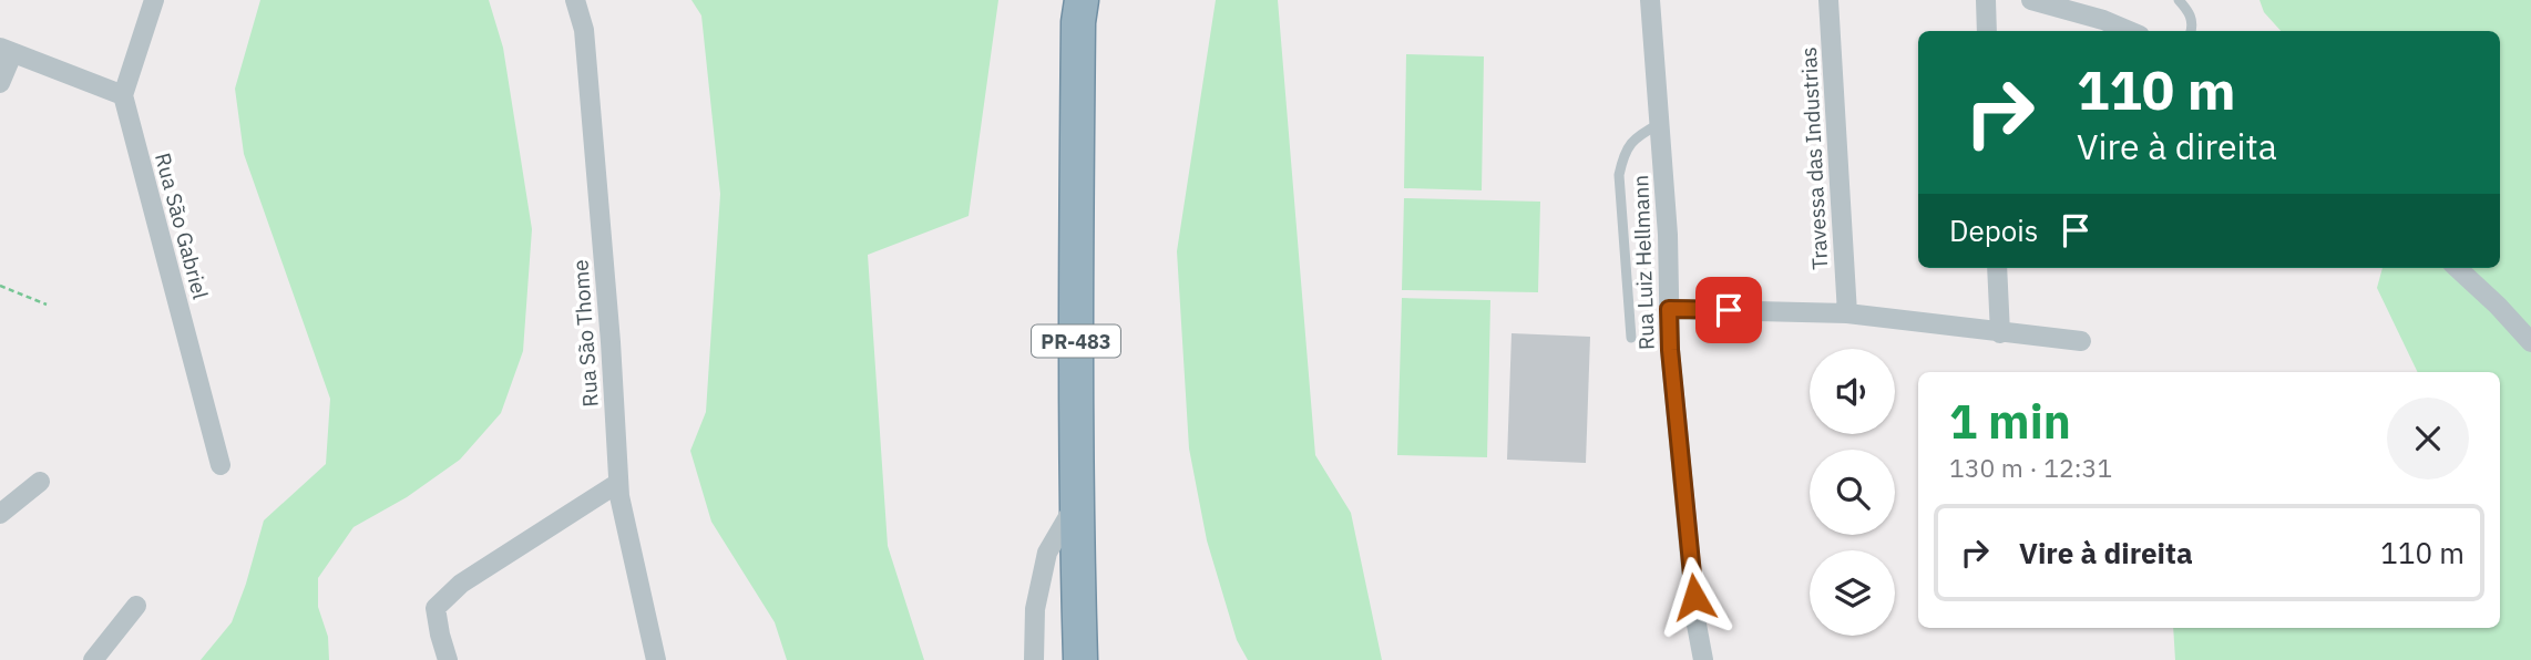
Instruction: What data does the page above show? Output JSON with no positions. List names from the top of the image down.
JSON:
{
  "streets": {
    "highway": ["PR-483"],
    "street": [
      "Travessa das Industrias",
      "Rua São Gabriel",
      "Rua Luiz Hellmann",
      "Rua São Thome"
    ]
  },
  "page": {
    "turn": ["110 m", "Vire à direita"],
    "then": "Depois",
    "heading": ["1 min", "130 m · 12:31"],
    "list": [
      {
        "name": "Vire à direita",
        "value": "110 m"
      }
    ]
  }
}
